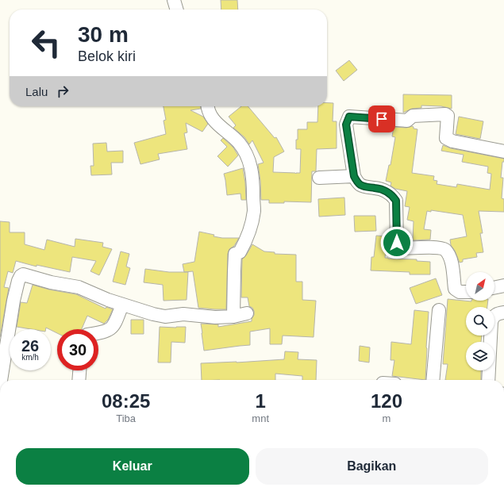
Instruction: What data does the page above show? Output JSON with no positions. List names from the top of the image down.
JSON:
{
  "north": "top right",
  "page": {
    "turn": ["30 m", "Belok kiri"],
    "then": "Lalu",
    "speed": "26 km/h",
    "limit": "30",
    "eta": [
      "08:25",
      "Tiba",
      "1",
      "mnt",
      "120",
      "m"
    ],
    "buttons": ["Keluar", "Bagikan"]
  }
}
